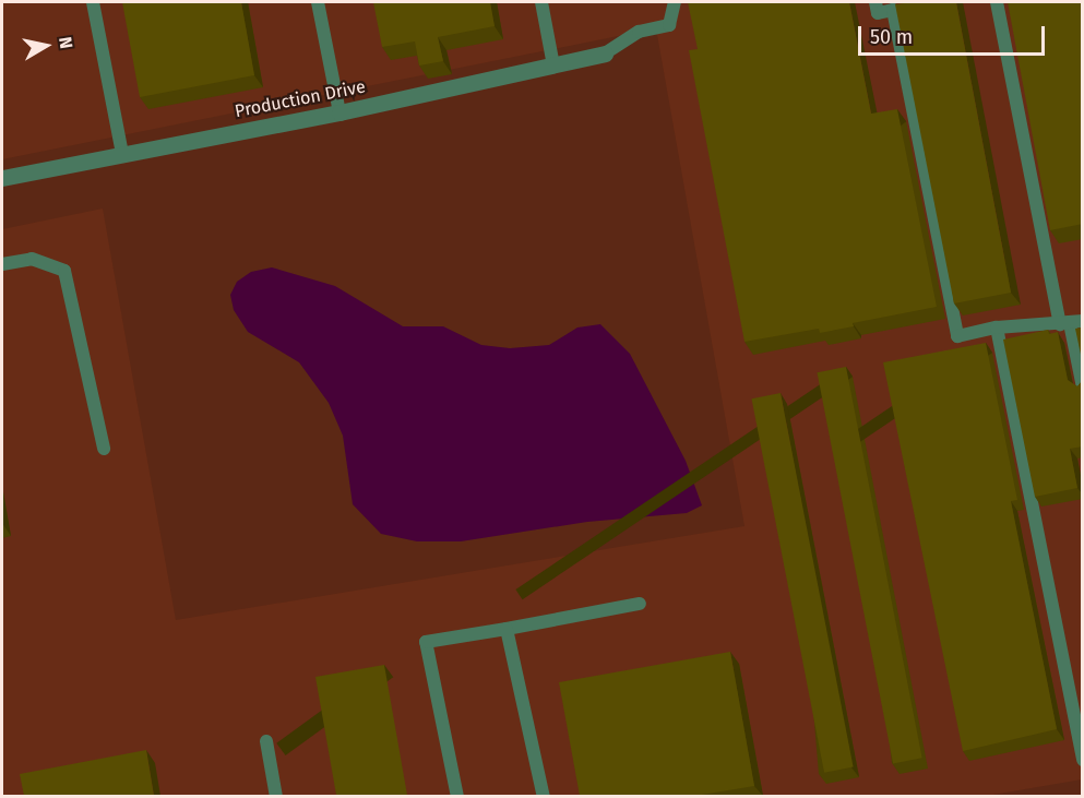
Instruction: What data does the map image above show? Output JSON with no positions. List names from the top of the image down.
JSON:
{
  "streets": {
    "street": ["Production Drive"]
  },
  "scale_bar": "50 m",
  "north": "right"
}
